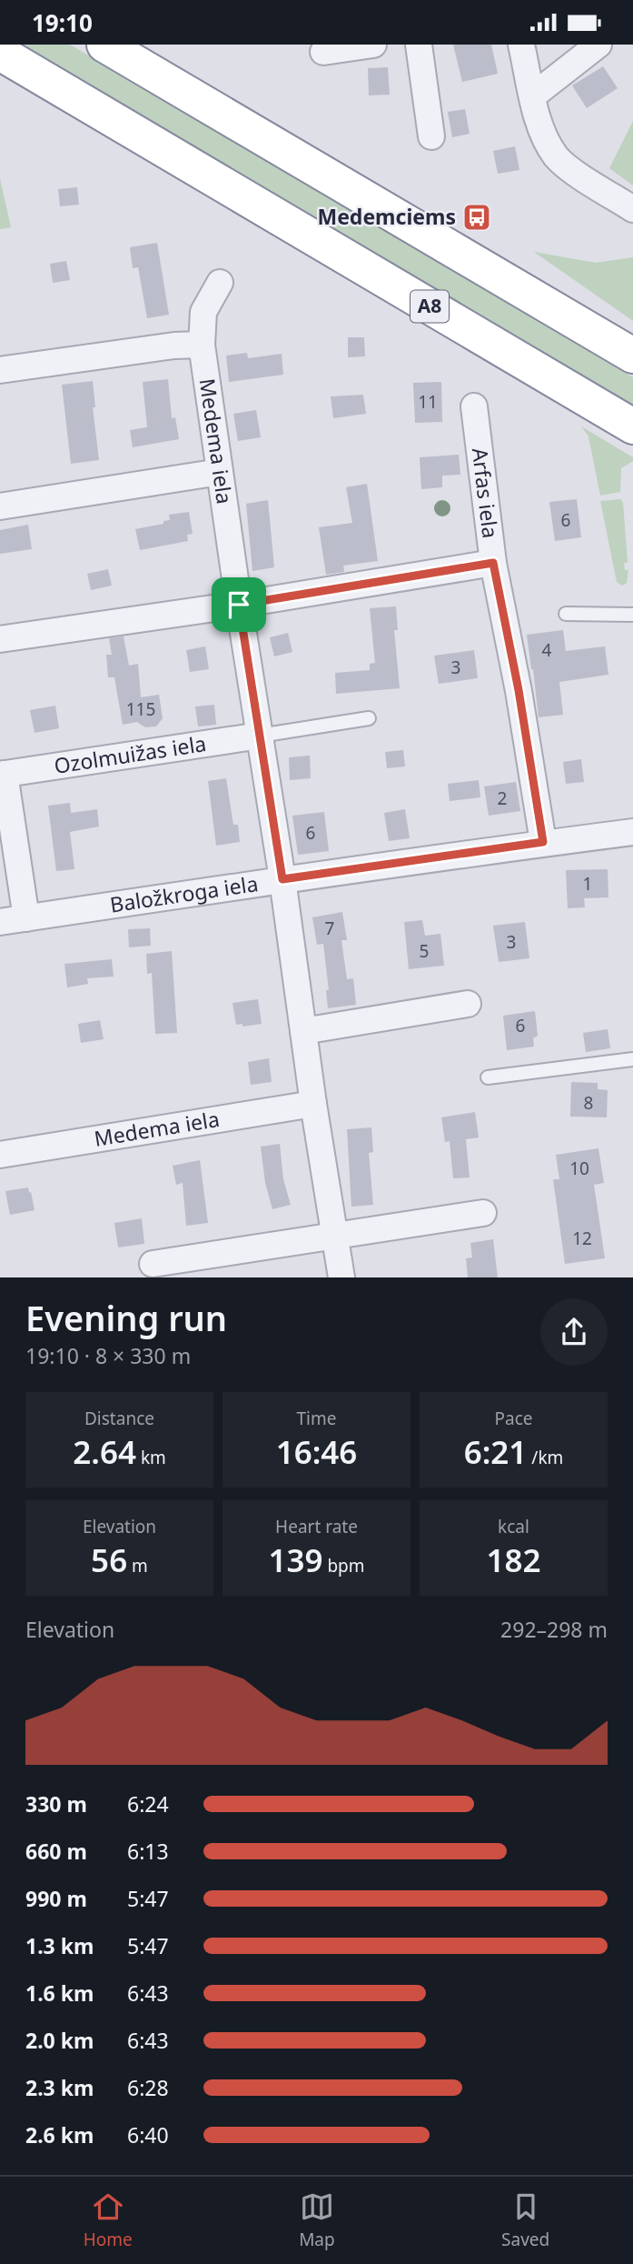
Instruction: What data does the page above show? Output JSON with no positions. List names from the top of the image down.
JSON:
{
  "streets": {
    "highway": ["A8"],
    "street": [
      "Medema iela",
      "Arfas iela",
      "Ozolmuižas iela",
      "Baložkroga iela"
    ]
  },
  "crossings": [
    ["Medema iela", "Ozolmuižas iela"],
    ["Medema iela", "Baložkroga iela"],
    ["Arfas iela", "Baložkroga iela"]
  ],
  "places": {
    "bus stop": ["Medemciems"]
  },
  "house_numbers": [
    "11",
    "6",
    "4",
    "3",
    "115",
    "2",
    "6",
    "1",
    "7",
    "3",
    "5",
    "6",
    "8",
    "10",
    "12"
  ],
  "page": {
    "status": "19:10",
    "heading": ["Evening run", "19:10 · 8 × 330 m"],
    "stats": [
      ["Distance", "2.64 km"],
      ["Time", "16:46"],
      ["Pace", "6:21 /km"],
      ["Elevation", "56 m"],
      ["Heart rate", "139 bpm"],
      ["kcal", "182"]
    ],
    "chart": ["Elevation", "292–298 m"],
    "list": [
      {
        "name": "330 m",
        "note": "6:24"
      },
      {
        "name": "660 m",
        "note": "6:13"
      },
      {
        "name": "990 m",
        "note": "5:47"
      },
      {
        "name": "1.3 km",
        "note": "5:47"
      },
      {
        "name": "1.6 km",
        "note": "6:43"
      },
      {
        "name": "2.0 km",
        "note": "6:43"
      },
      {
        "name": "2.3 km",
        "note": "6:28"
      },
      {
        "name": "2.6 km",
        "note": "6:40"
      }
    ],
    "tabs": ["Home", "Map", "Saved"]
  }
}
